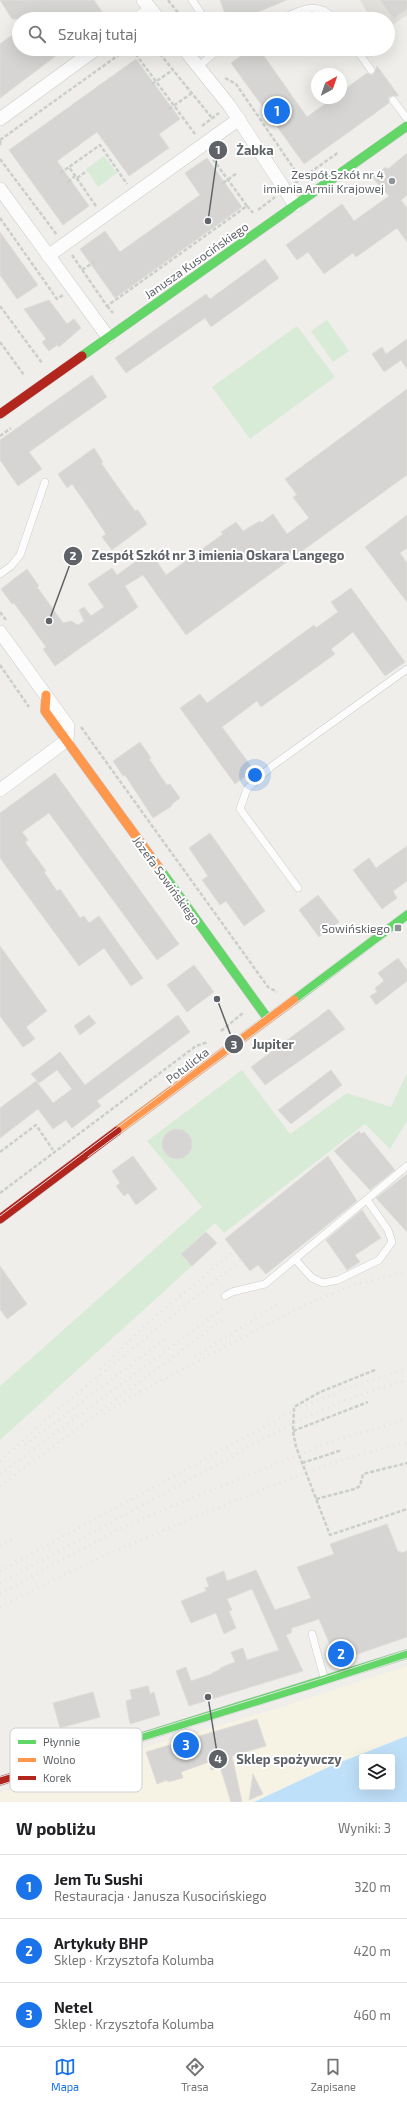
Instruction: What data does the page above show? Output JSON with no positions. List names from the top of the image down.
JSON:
{
  "streets": {
    "street": ["Janusza Kusocińskiego", "Józefa Sowińskiego", "Potulicka"]
  },
  "crossings": [
    ["Józefa Sowińskiego", "Potulicka"]
  ],
  "places": {
    "other": [
      "Zespół Szkół nr 4 imienia Armii Krajowej",
      "Żabka",
      "Zespół Szkół nr 3 imienia Oskara Langego",
      "Jupiter",
      "Sklep spożywczy"
    ],
    "transit": ["Sowińskiego"]
  },
  "legend": ["Płynnie", "Wolno", "Korek"],
  "north": "top right",
  "page": {
    "search": "Szukaj tutaj",
    "pins": ["1", "2", "3"],
    "heading": ["W pobliżu", "Wyniki: 3"],
    "list": [
      {
        "mark": "1",
        "name": "Jem Tu Sushi",
        "note": "Restauracja · Janusza Kusocińskiego",
        "value": "320 m"
      },
      {
        "mark": "2",
        "name": "Artykuły BHP",
        "note": "Sklep · Krzysztofa Kolumba",
        "value": "420 m"
      },
      {
        "mark": "3",
        "name": "Netel",
        "note": "Sklep · Krzysztofa Kolumba",
        "value": "460 m"
      }
    ],
    "nav": ["Mapa", "Trasa", "Zapisane"]
  }
}
